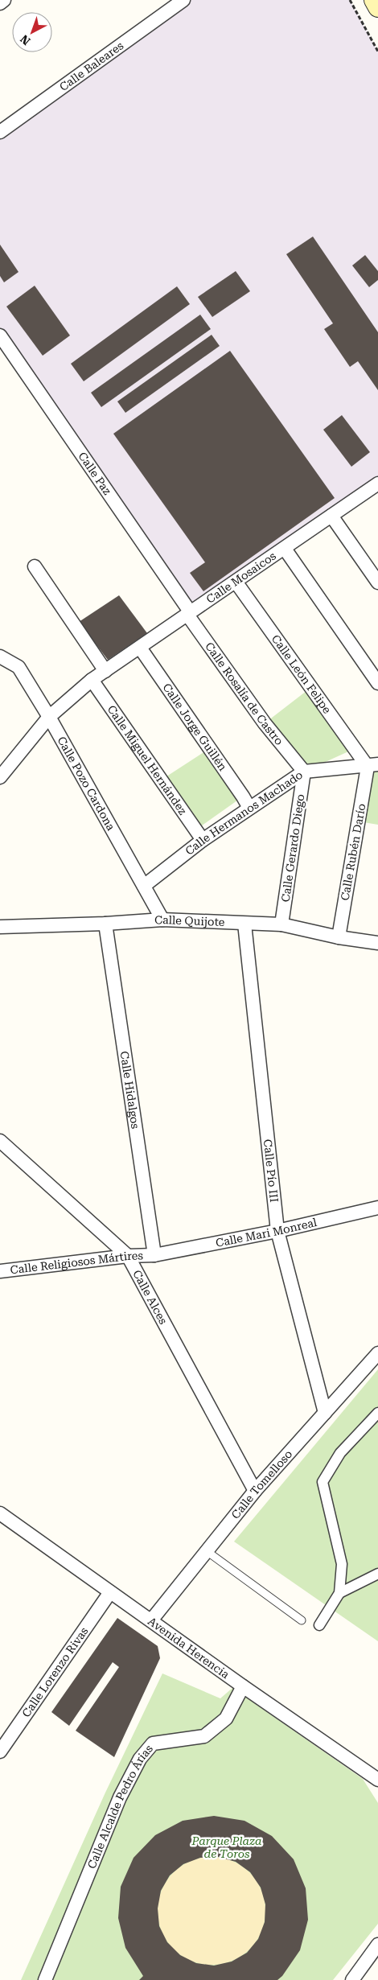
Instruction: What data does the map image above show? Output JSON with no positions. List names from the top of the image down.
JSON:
{
  "streets": {
    "street": [
      "Calle Baleares",
      "Calle Paz",
      "Calle Mosaicos",
      "Calle León Felipe",
      "Calle Rosalía de Castro",
      "Calle Jorge Guillén",
      "Calle Miguel Hernández",
      "Calle Pozo Cardona",
      "Calle Hermanos Machado",
      "Calle Gerardo Diego",
      "Calle Rubén Darío",
      "Calle Quijote",
      "Calle Hidalgos",
      "Calle Pío III",
      "Calle Mari Monreal",
      "Calle Religiosos Mártires",
      "Calle Alces",
      "Calle Tomelloso",
      "Avenida Herencia",
      "Calle Lorenzo Rivas",
      "Calle Alcalde Pedro Árias"
    ]
  },
  "crossings": [
    ["Calle Paz", "Calle Mosaicos"],
    ["Calle Paz", "Calle Rosalía de Castro"],
    ["Calle Mosaicos", "Calle León Felipe"],
    ["Calle Mosaicos", "Calle Rosalía de Castro"],
    ["Calle Mosaicos", "Calle Jorge Guillén"],
    ["Calle Mosaicos", "Calle Miguel Hernández"],
    ["Calle Mosaicos", "Calle Pozo Cardona"],
    ["Calle León Felipe", "Calle Hermanos Machado"],
    ["Calle León Felipe", "Calle Rubén Darío"],
    ["Calle Rosalía de Castro", "Calle Hermanos Machado"],
    ["Calle Rosalía de Castro", "Calle Gerardo Diego"],
    ["Calle Jorge Guillén", "Calle Hermanos Machado"],
    ["Calle Miguel Hernández", "Calle Hermanos Machado"],
    ["Calle Pozo Cardona", "Calle Hermanos Machado"],
    ["Calle Pozo Cardona", "Calle Quijote"],
    ["Calle Hermanos Machado", "Calle Gerardo Diego"],
    ["Calle Hermanos Machado", "Calle Rubén Darío"],
    ["Calle Gerardo Diego", "Calle Quijote"],
    ["Calle Rubén Darío", "Calle Quijote"],
    ["Calle Quijote", "Calle Hidalgos"],
    ["Calle Quijote", "Calle Pío III"],
    ["Calle Hidalgos", "Calle Mari Monreal"],
    ["Calle Hidalgos", "Calle Religiosos Mártires"],
    ["Calle Pío III", "Calle Mari Monreal"],
    ["Calle Pío III", "Calle Tomelloso"],
    ["Calle Mari Monreal", "Calle Religiosos Mártires"],
    ["Calle Religiosos Mártires", "Calle Alces"],
    ["Calle Alces", "Calle Tomelloso"],
    ["Calle Tomelloso", "Avenida Herencia"],
    ["Avenida Herencia", "Calle Lorenzo Rivas"],
    ["Avenida Herencia", "Calle Alcalde Pedro Árias"]
  ],
  "parks": ["Parque Plaza de Toros"],
  "north": "bottom left"
}
